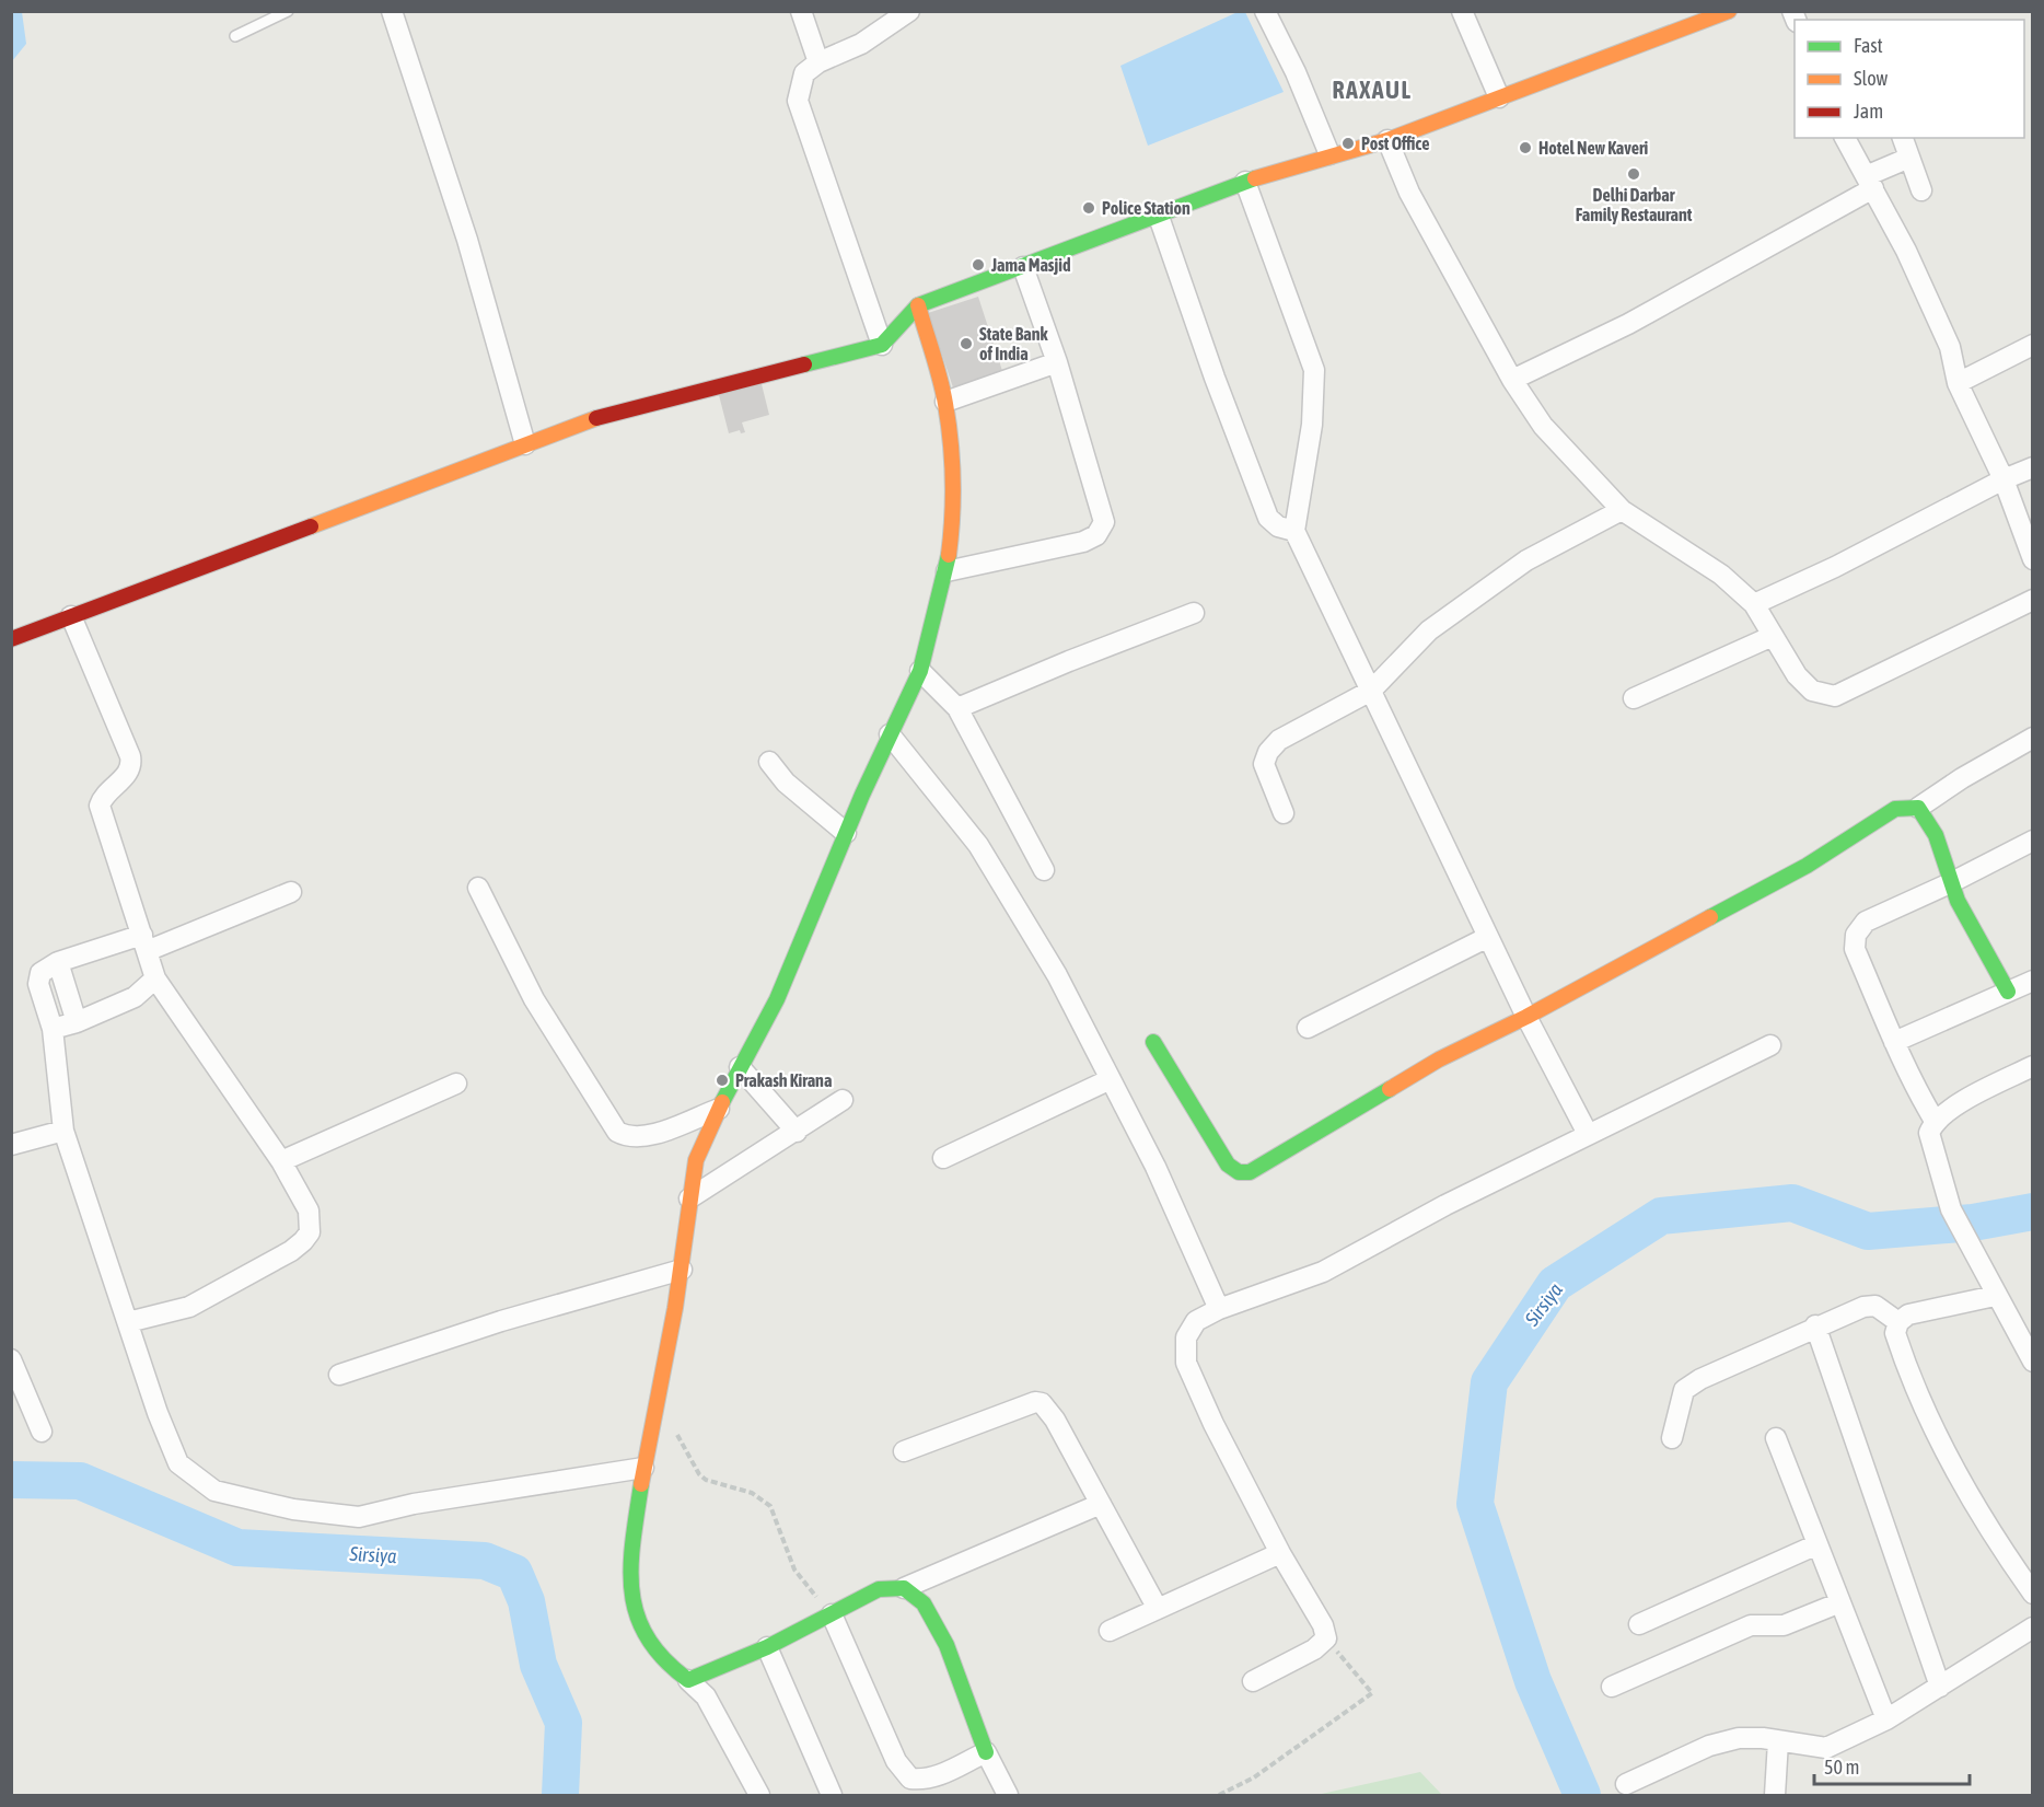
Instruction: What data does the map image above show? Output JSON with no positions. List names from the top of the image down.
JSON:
{
  "districts": ["RAXAUL"],
  "water": ["Sirsiya"],
  "places": [
    "Post Office",
    "Hotel New Kaveri",
    "Delhi Darbar Family Restaurant",
    "Police Station",
    "Jama Masjid",
    "State Bank of India",
    "Prakash Kirana"
  ],
  "legend": ["Fast", "Slow", "Jam"],
  "scale_bar": "50 m"
}
